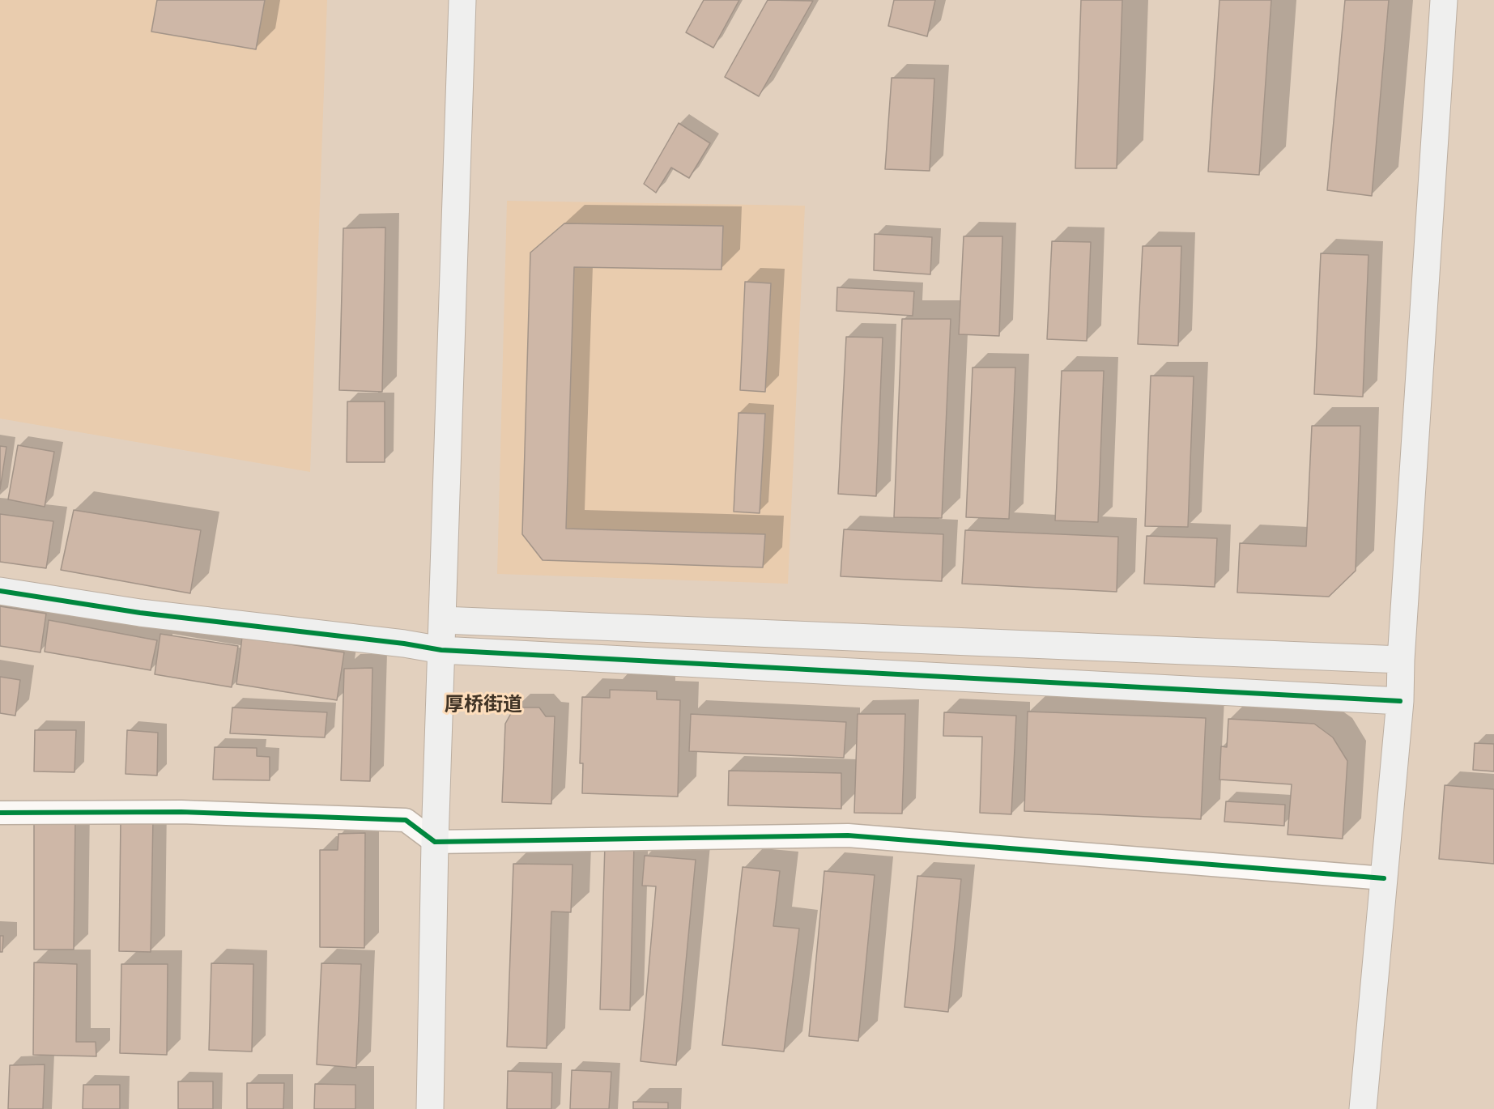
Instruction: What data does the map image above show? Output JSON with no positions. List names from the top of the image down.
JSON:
{
  "districts": ["厚桥街道"]
}
